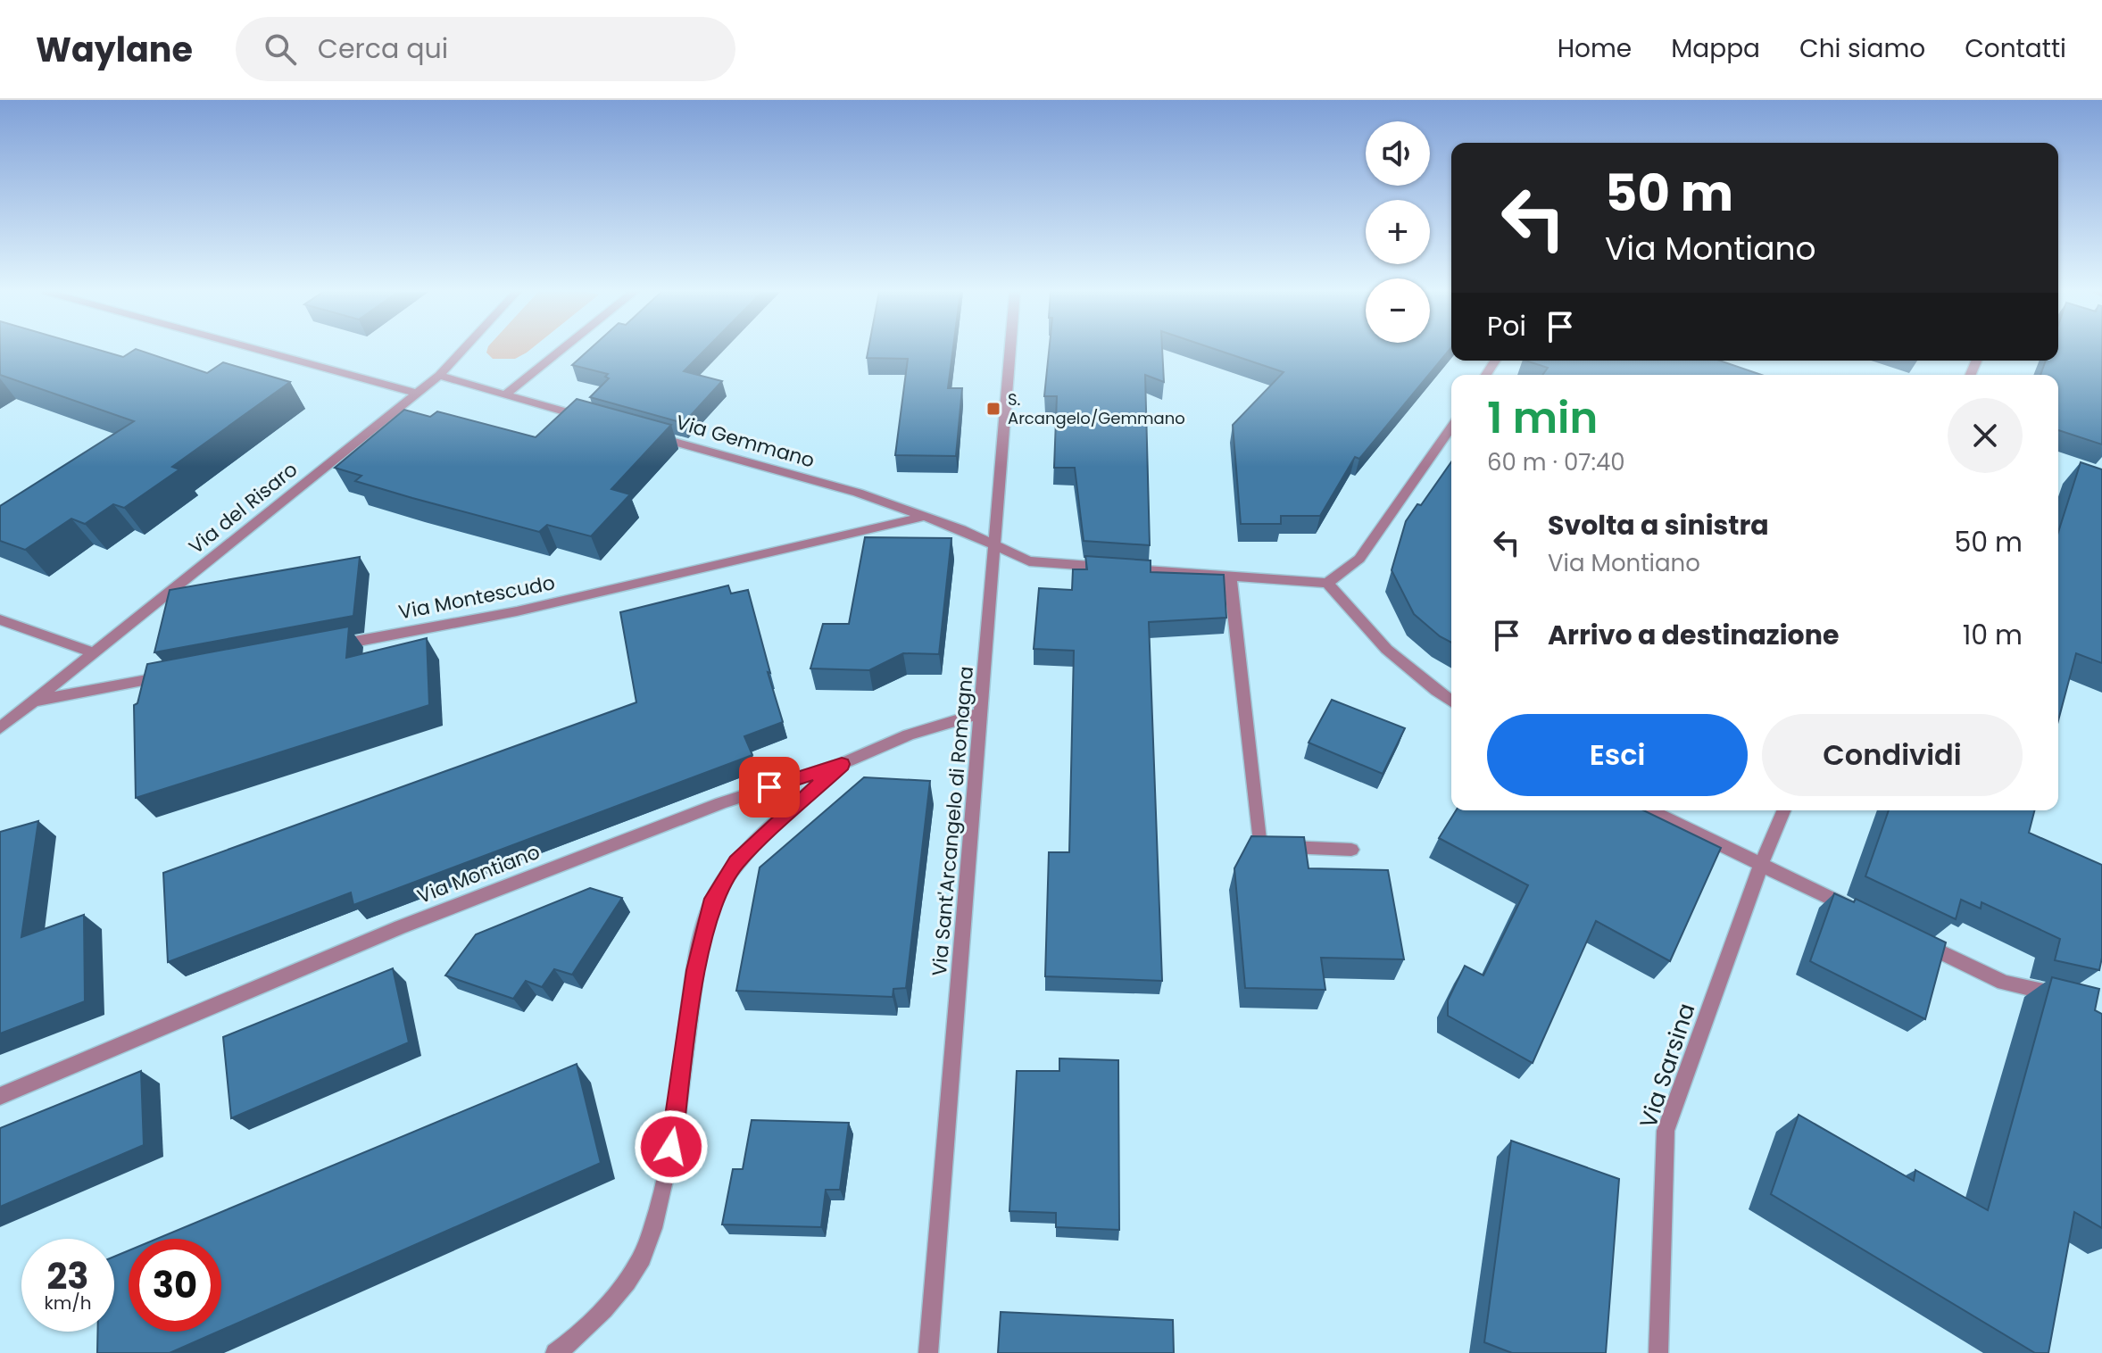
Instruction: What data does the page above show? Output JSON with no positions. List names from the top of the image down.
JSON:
{
  "streets": {
    "street": [
      "Via Gemmano",
      "Via del Risaro",
      "Via Montescudo",
      "Via Sant'Arcangelo di Romagna",
      "Via Montiano",
      "Via Sarsina"
    ]
  },
  "crossings": [
    ["Via Gemmano", "Via Montescudo"],
    ["Via Gemmano", "Via Sant'Arcangelo di Romagna"],
    ["Via Sant'Arcangelo di Romagna", "Via Montiano"]
  ],
  "places": {
    "transit": ["S. Arcangelo/Gemmano"]
  },
  "page": {
    "header": "Waylane",
    "search": "Cerca qui",
    "nav": [
      "Home",
      "Mappa",
      "Chi siamo",
      "Contatti"
    ],
    "map_buttons": ["+", "−"],
    "turn": ["50 m", "Via Montiano"],
    "then": "Poi",
    "heading": ["1 min", "60 m · 07:40"],
    "list": [
      {
        "name": "Svolta a sinistra",
        "note": "Via Montiano",
        "value": "50 m"
      },
      {
        "name": "Arrivo a destinazione",
        "value": "10 m"
      }
    ],
    "buttons": ["Esci", "Condividi"],
    "speed": "23 km/h",
    "limit": "30"
  }
}
